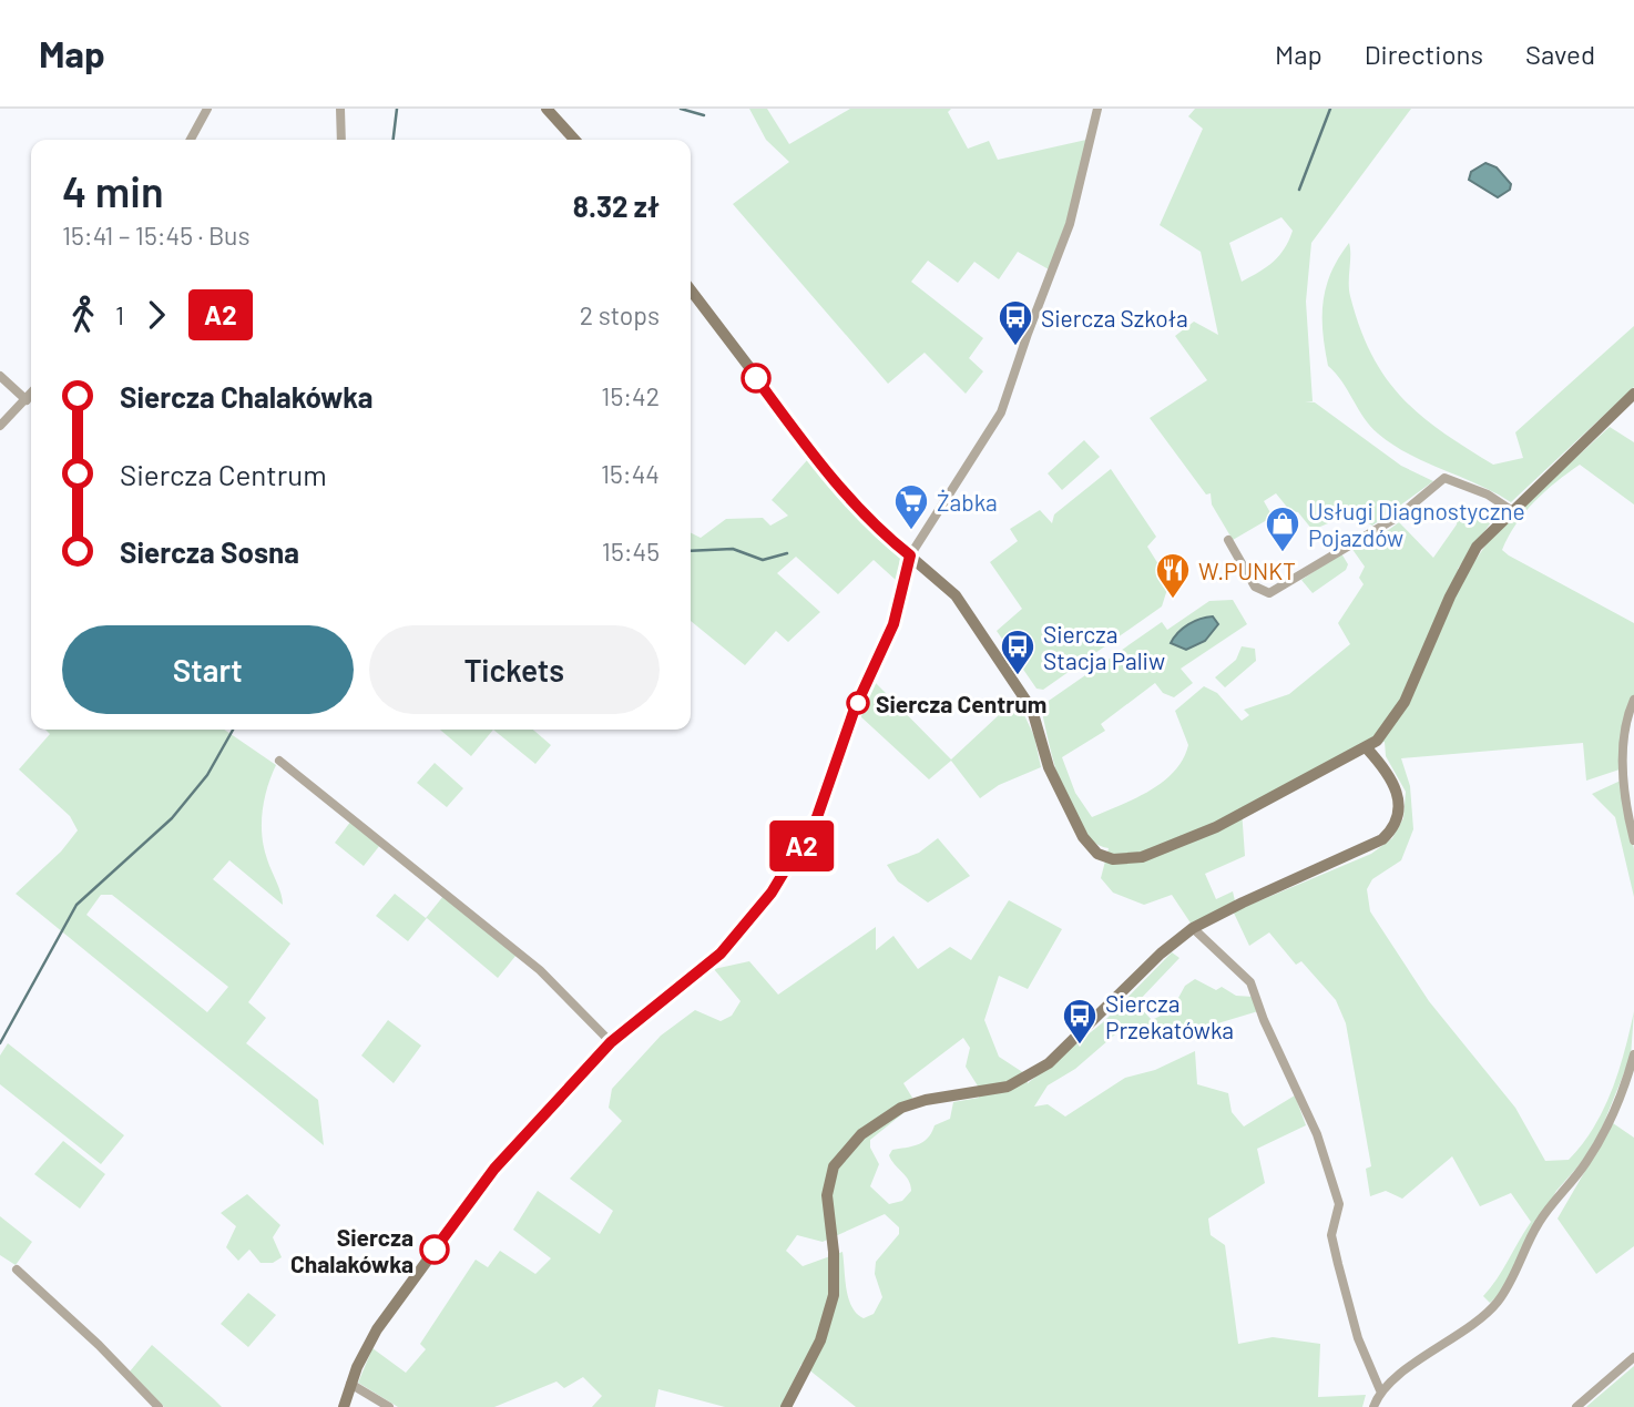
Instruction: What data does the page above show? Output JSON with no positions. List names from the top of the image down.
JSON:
{
  "places": {
    "bus stop": ["Siercza Szkoła", "Siercza Stacja Paliw", "Siercza Przekatówka"],
    "supermarket": ["Żabka"],
    "shop": ["Usługi Diagnostyczne Pojazdów"],
    "restaurant": ["W.PUNKT"],
    "other": ["Siercza Centrum", "Siercza Chalakówka"]
  },
  "lines": ["bus line A2"],
  "page": {
    "header": "Map",
    "nav": ["Map", "Directions", "Saved"],
    "on_map": "A2",
    "heading": ["4 min", "15:41 – 15:45 · Bus", "8.32 zł"],
    "legs": ["1", "A2", "2 stops"],
    "list": [
      {
        "name": "Siercza Chalakówka",
        "value": "15:42"
      },
      {
        "name": "Siercza Centrum",
        "value": "15:44"
      },
      {
        "name": "Siercza Sosna",
        "value": "15:45"
      }
    ],
    "buttons": ["Start", "Tickets"]
  }
}
